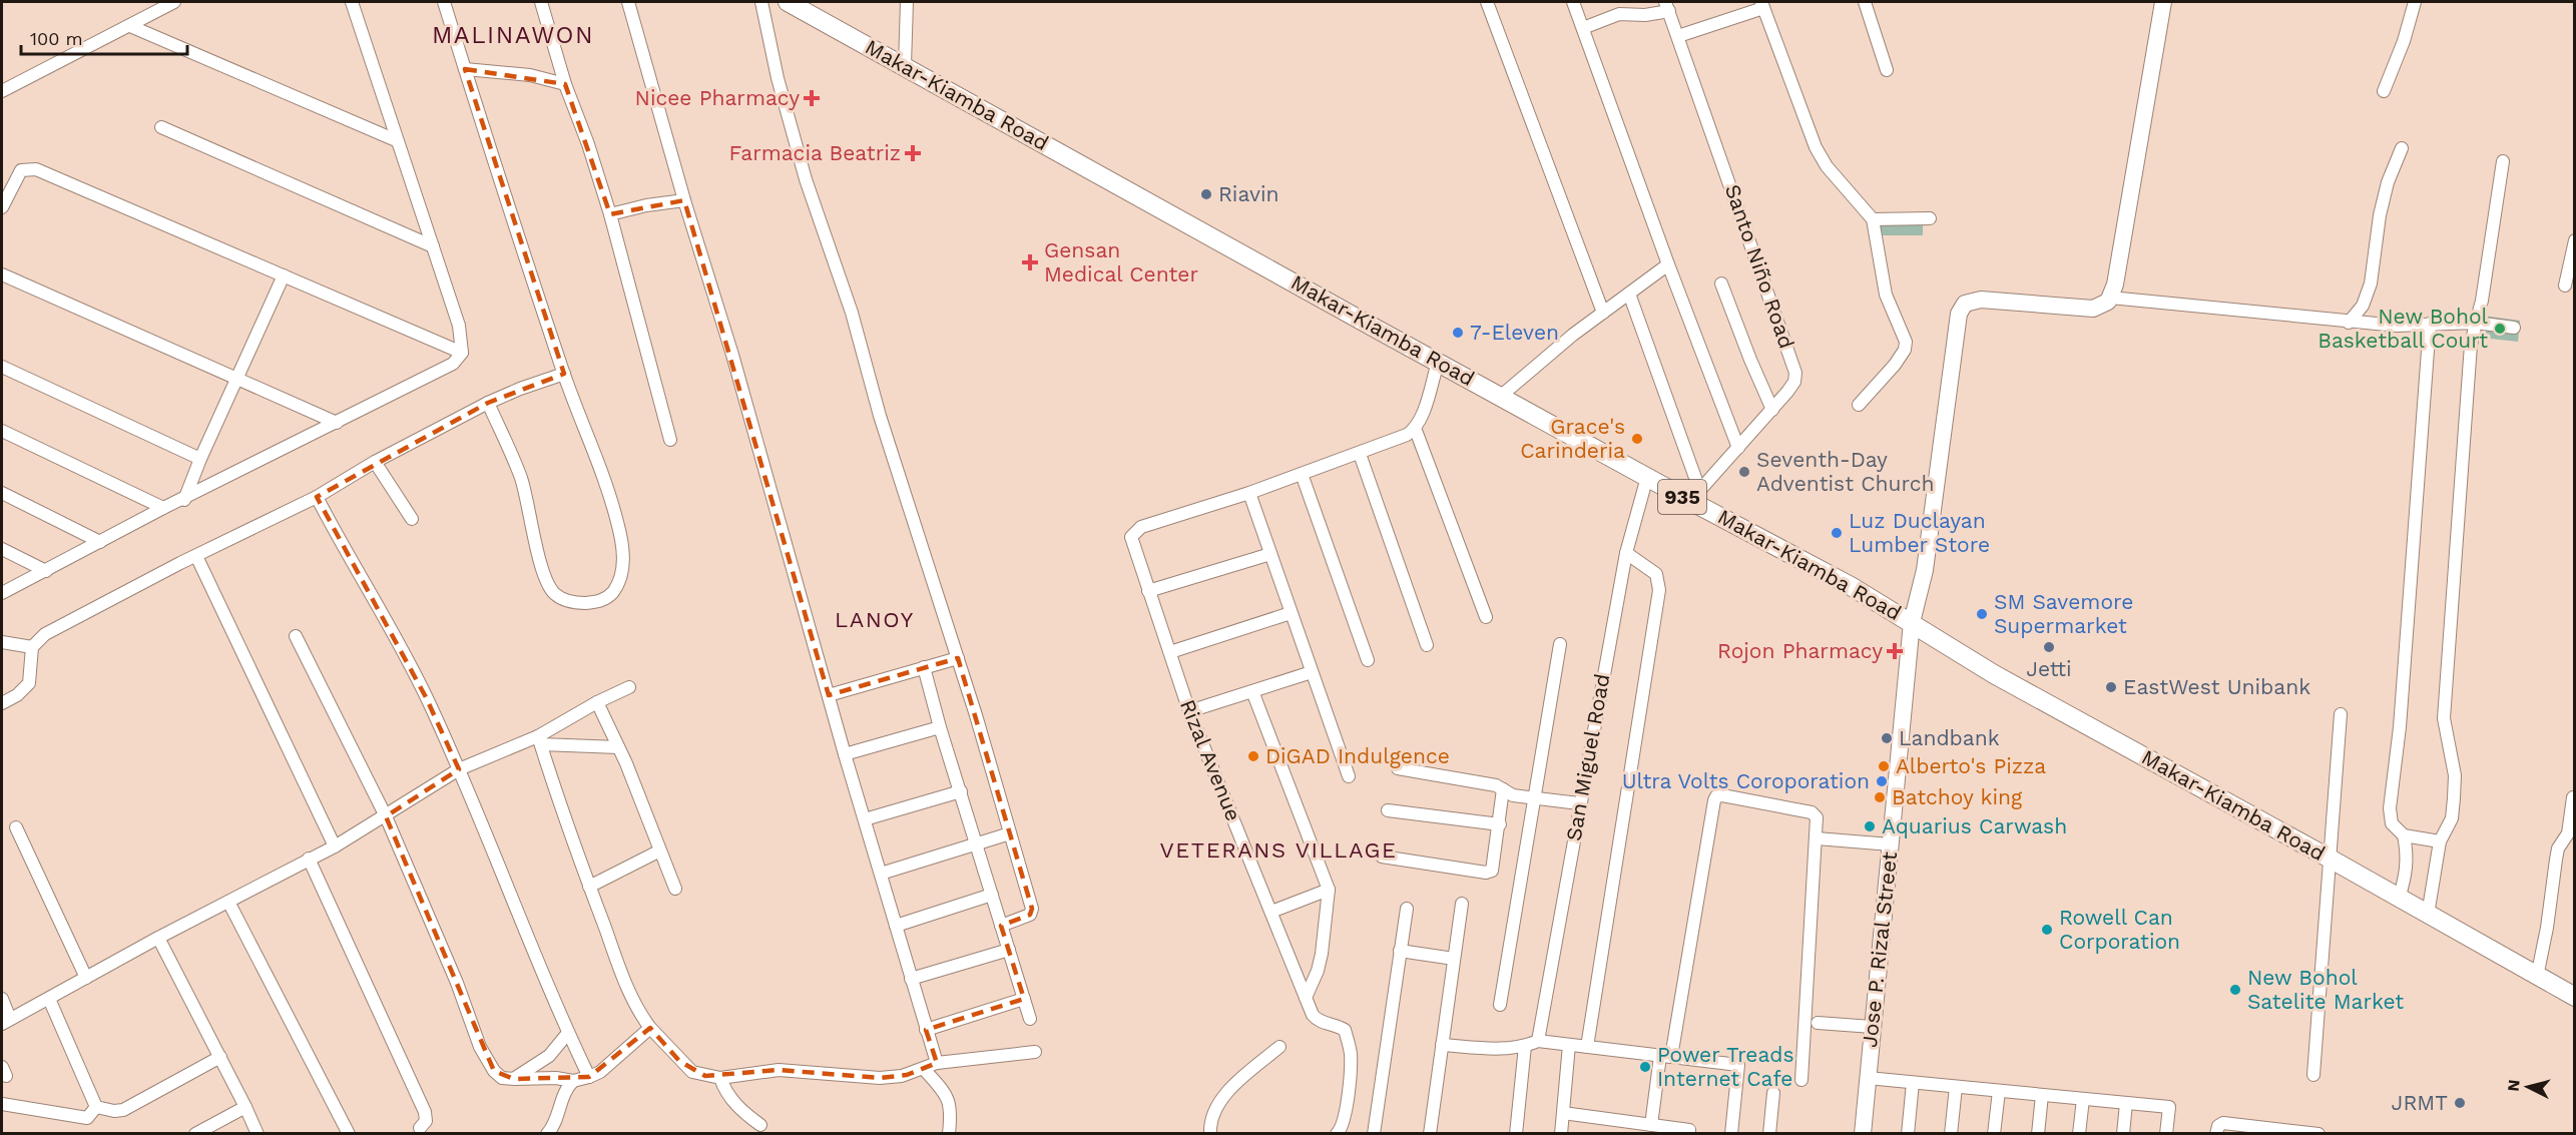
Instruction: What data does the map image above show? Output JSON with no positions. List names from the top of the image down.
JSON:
{
  "streets": {
    "main road": ["Makar-Kiamba Road", "935"],
    "street": [
      "Santo Niño Road",
      "San Miguel Road",
      "Rizal Avenue",
      "Jose P. Rizal Street"
    ]
  },
  "crossings": [
    ["Makar-Kiamba Road", "Santo Niño Road"],
    ["Makar-Kiamba Road", "San Miguel Road"],
    ["Makar-Kiamba Road", "Jose P. Rizal Street"]
  ],
  "districts": ["MALINAWON", "LANOY", "VETERANS VILLAGE"],
  "places": {
    "health": [
      "Nicee Pharmacy",
      "Farmacia Beatriz",
      "Gensan Medical Center",
      "Rojon Pharmacy"
    ],
    "other": [
      "Riavin",
      "New Bohol Basketball Court",
      "7-Eleven",
      "Grace's Carinderia",
      "Seventh-Day Adventist Church",
      "Luz Duclayan Lumber Store",
      "SM Savemore Supermarket",
      "Jetti",
      "EastWest Unibank",
      "Landbank",
      "DiGAD Indulgence",
      "Alberto's Pizza",
      "Ultra Volts Coroporation",
      "Batchoy king",
      "Aquarius Carwash",
      "Rowell Can Corporation",
      "New Bohol Satelite Market",
      "Power Treads Internet Cafe",
      "JRMT"
    ]
  },
  "scale_bar": "100 m",
  "north": "left"
}
